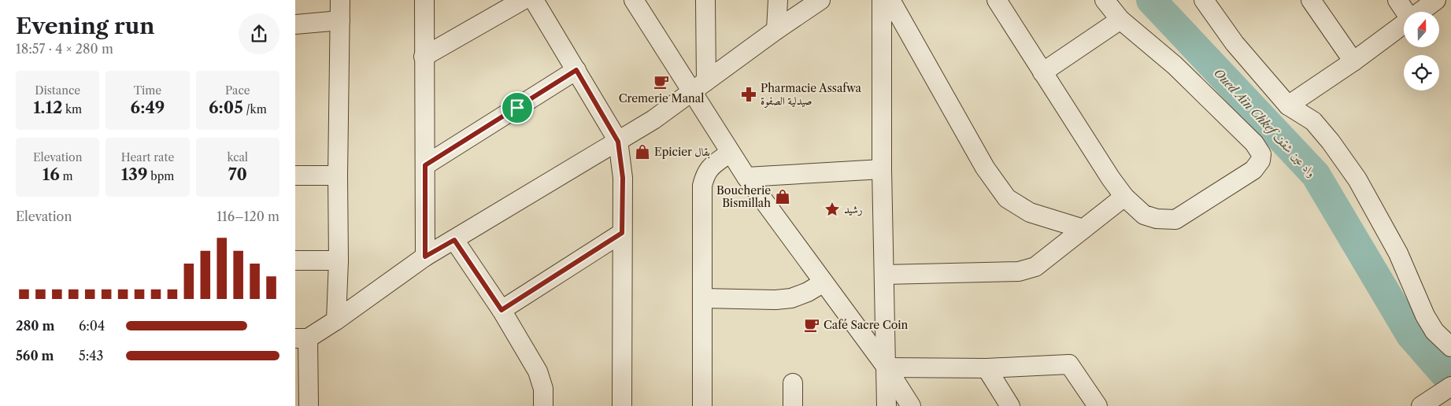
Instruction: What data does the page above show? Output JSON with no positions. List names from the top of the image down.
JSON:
{
  "water": ["Oued Aïn Chkef واد عين شقف"],
  "places": {
    "cafe": ["Cremerie Manal", "Café Sacre Coin"],
    "pharmacy": ["Pharmacie Assafwa صيدلية الصفوة"],
    "shop": ["Epicier بقال", "Boucherie Bismillah"],
    "place": ["رشيد"]
  },
  "north": "top",
  "page": {
    "heading": ["Evening run", "18:57 · 4 × 280 m"],
    "stats": [
      ["Distance", "1.12 km"],
      ["Time", "6:49"],
      ["Pace", "6:05 /km"],
      ["Elevation", "16 m"],
      ["Heart rate", "139 bpm"],
      ["kcal", "70"]
    ],
    "chart": ["Elevation", "116–120 m"],
    "list": [
      {
        "name": "280 m",
        "note": "6:04"
      },
      {
        "name": "560 m",
        "note": "5:43"
      }
    ]
  }
}
